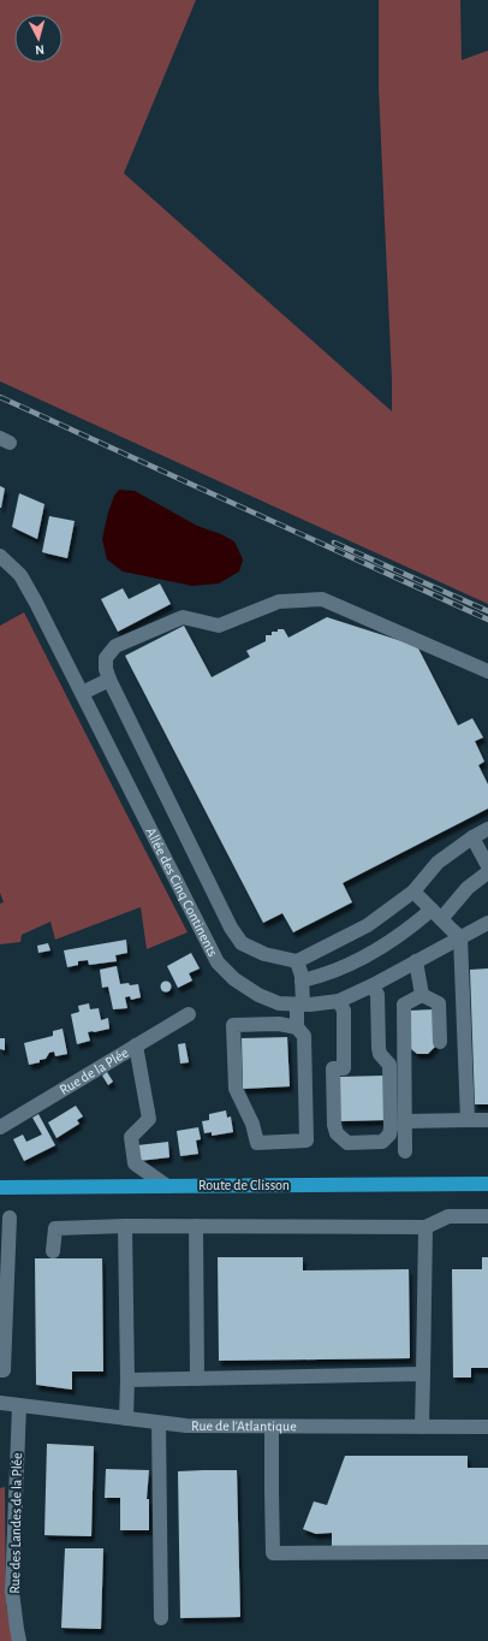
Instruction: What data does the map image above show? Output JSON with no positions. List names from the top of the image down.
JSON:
{
  "streets": {
    "main road": ["Route de Clisson"],
    "street": [
      "Allée des Cinq Continents",
      "Rue de la Plée",
      "Rue de l'Atlantique",
      "Rue des Landes de la Plée"
    ]
  },
  "crossings": [
    ["Rue de l'Atlantique", "Rue des Landes de la Plée"]
  ],
  "north": "bottom"
}
